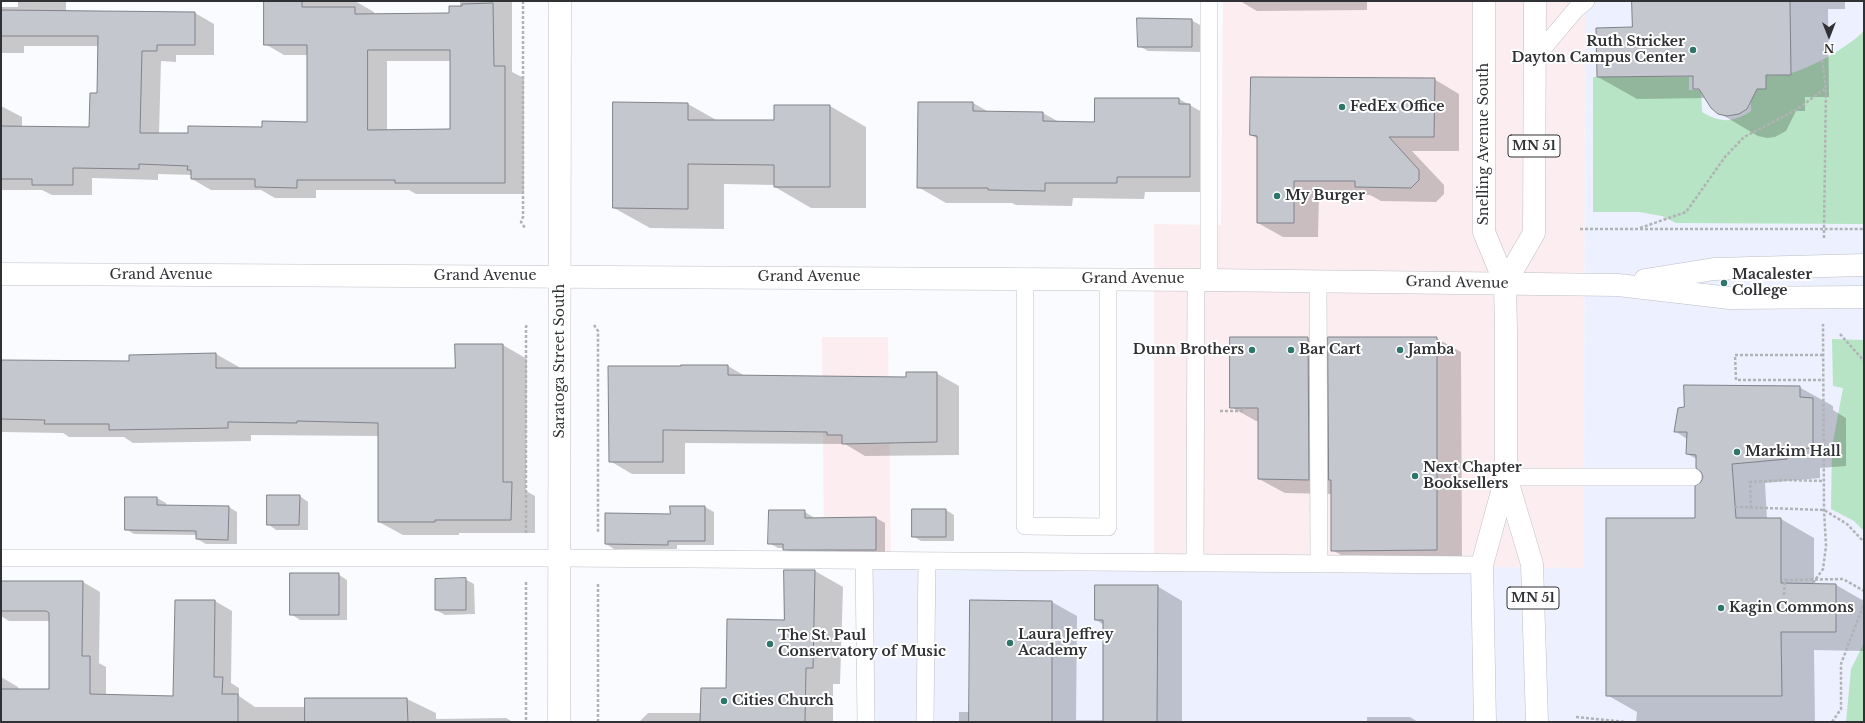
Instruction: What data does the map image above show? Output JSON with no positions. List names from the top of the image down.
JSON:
{
  "streets": {
    "main road": [
      "Snelling Avenue South",
      "MN 51",
      "Grand Avenue",
      "Saratoga Street South"
    ]
  },
  "crossings": [
    ["Snelling Avenue South", "MN 51"],
    ["Snelling Avenue South", "Grand Avenue"],
    ["MN 51", "Grand Avenue"],
    ["Grand Avenue", "Saratoga Street South"]
  ],
  "places": [
    "Ruth Stricker Dayton Campus Center",
    "FedEx Office",
    "My Burger",
    "Macalester College",
    "Dunn Brothers",
    "Bar Cart",
    "Jamba",
    "Markim Hall",
    "Next Chapter Booksellers",
    "Kagin Commons",
    "Laura Jeffrey Academy",
    "The St. Paul Conservatory of Music",
    "Cities Church"
  ],
  "north": "bottom"
}
